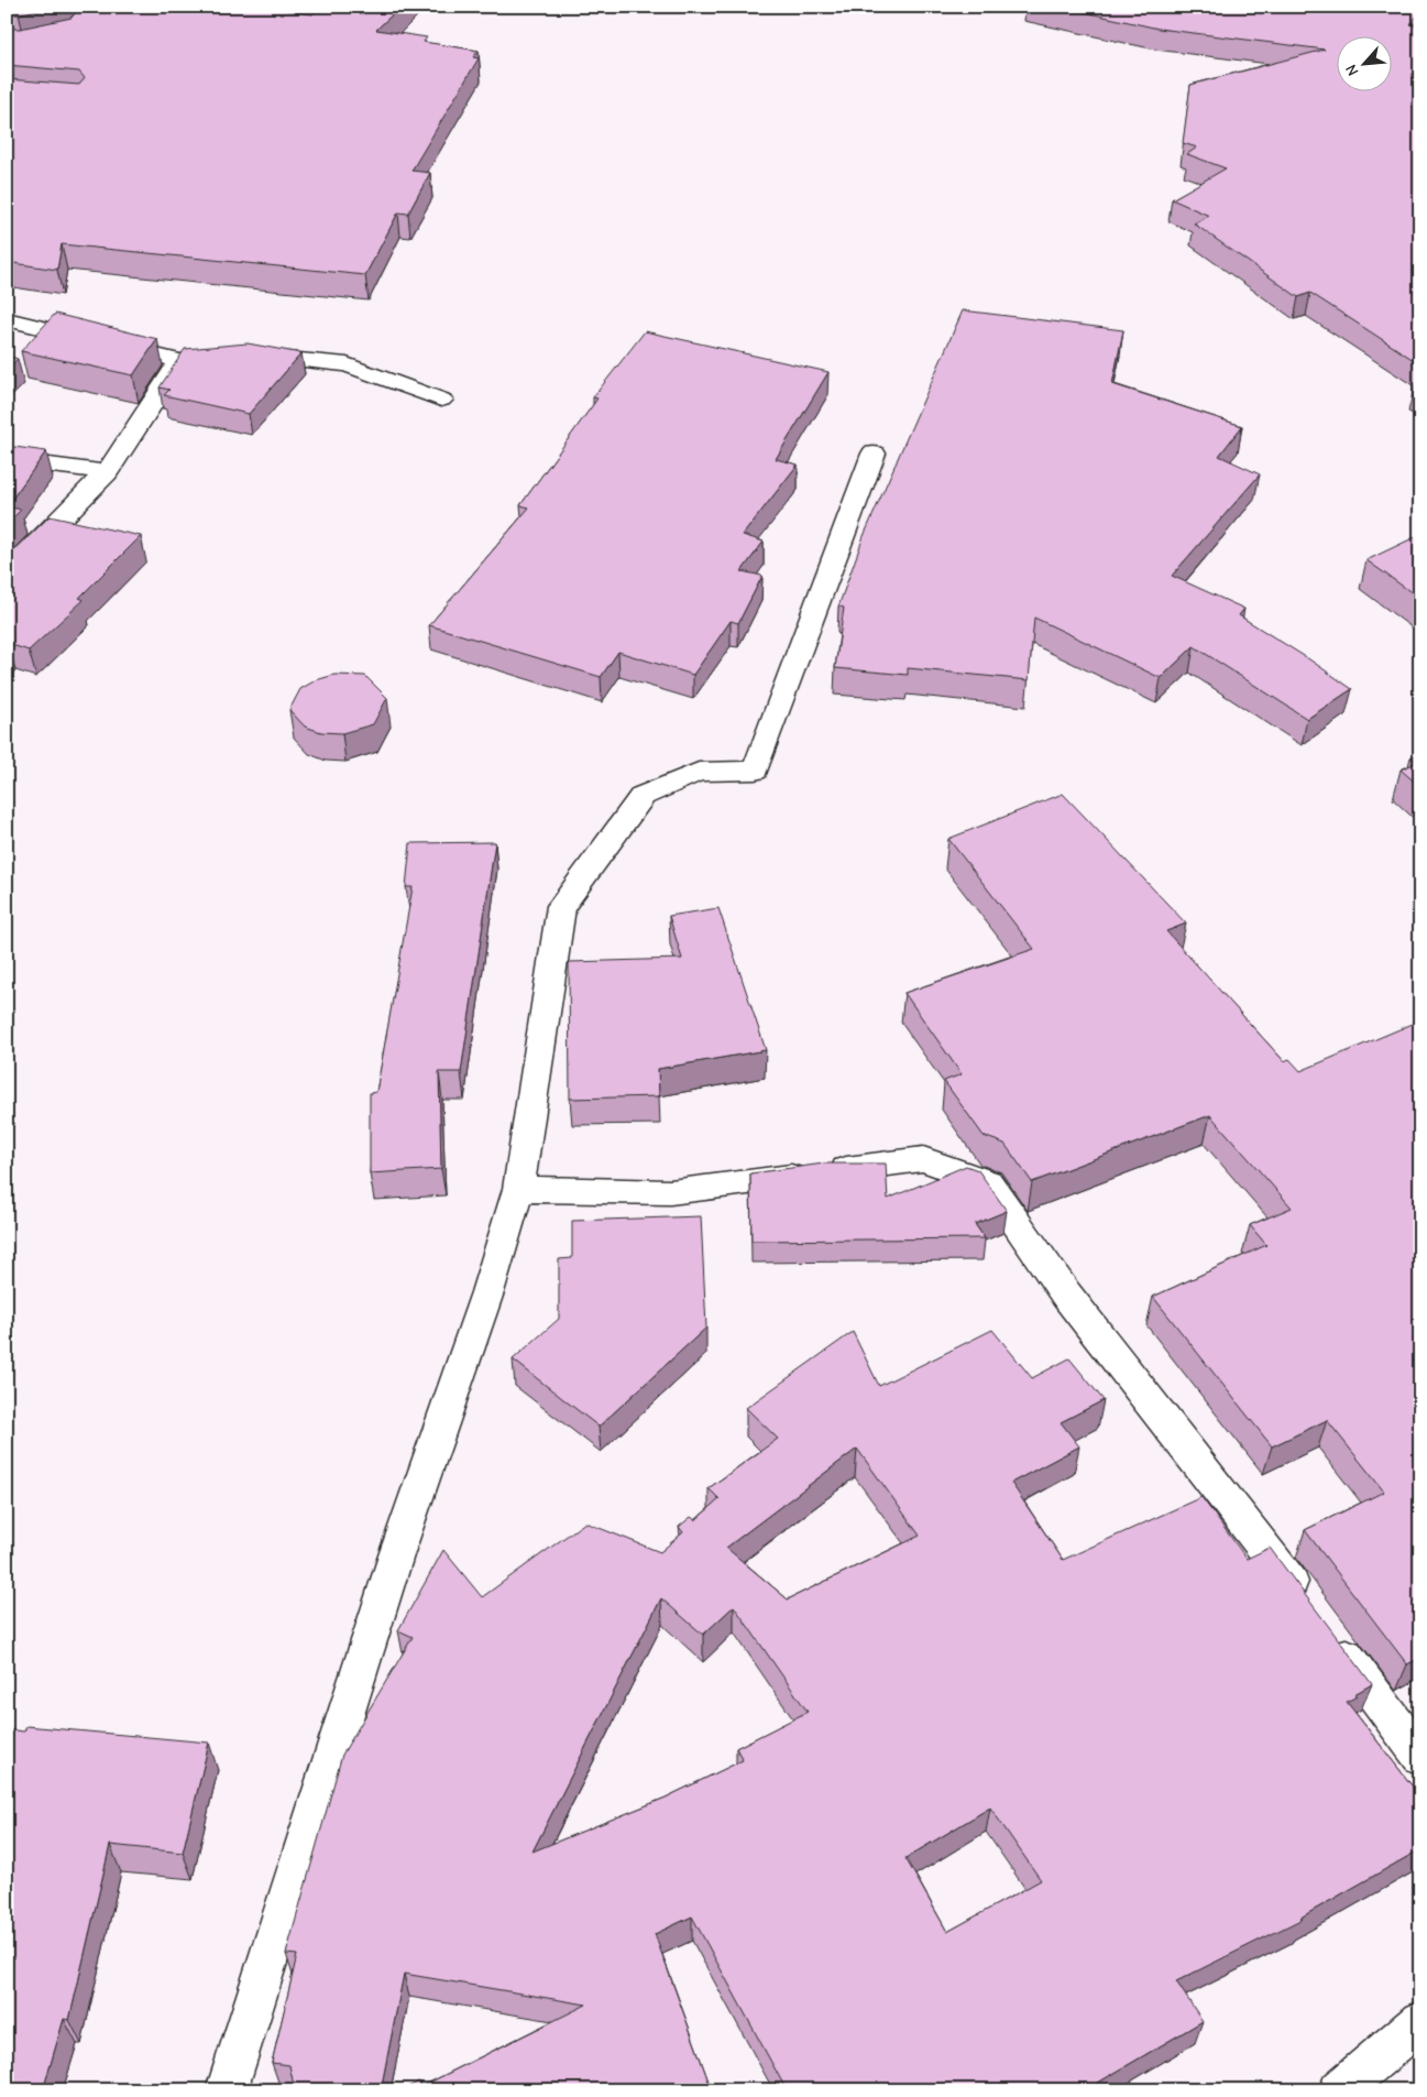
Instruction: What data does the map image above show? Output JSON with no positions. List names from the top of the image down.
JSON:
{
  "north": "bottom left"
}
